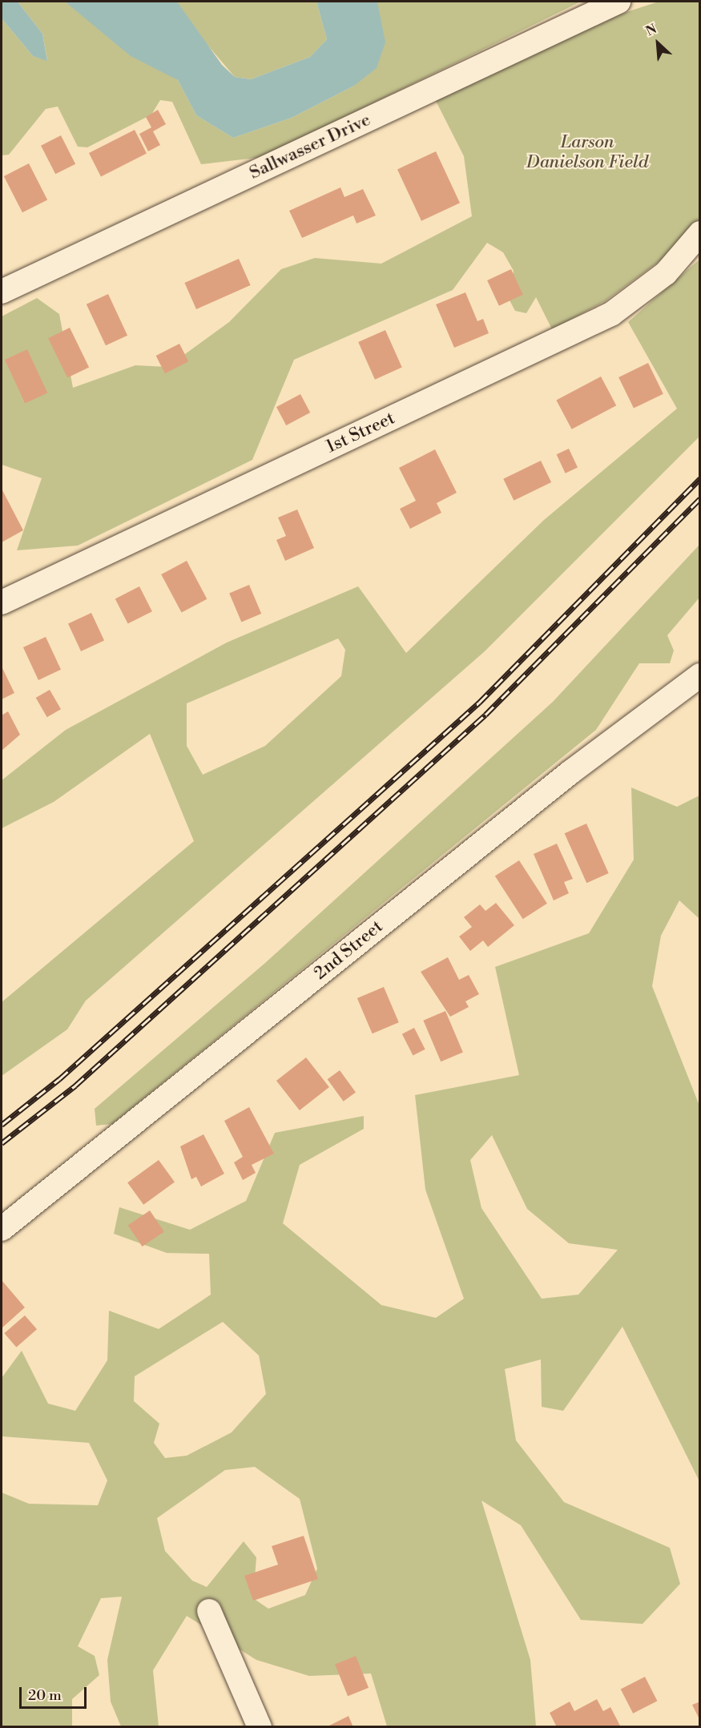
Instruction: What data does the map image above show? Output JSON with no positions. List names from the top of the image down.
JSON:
{
  "streets": {
    "street": ["Sallwasser Drive", "1st Street", "2nd Street"]
  },
  "parks": ["Larson Danielson Field"],
  "scale_bar": "20 m",
  "north": "top left"
}
